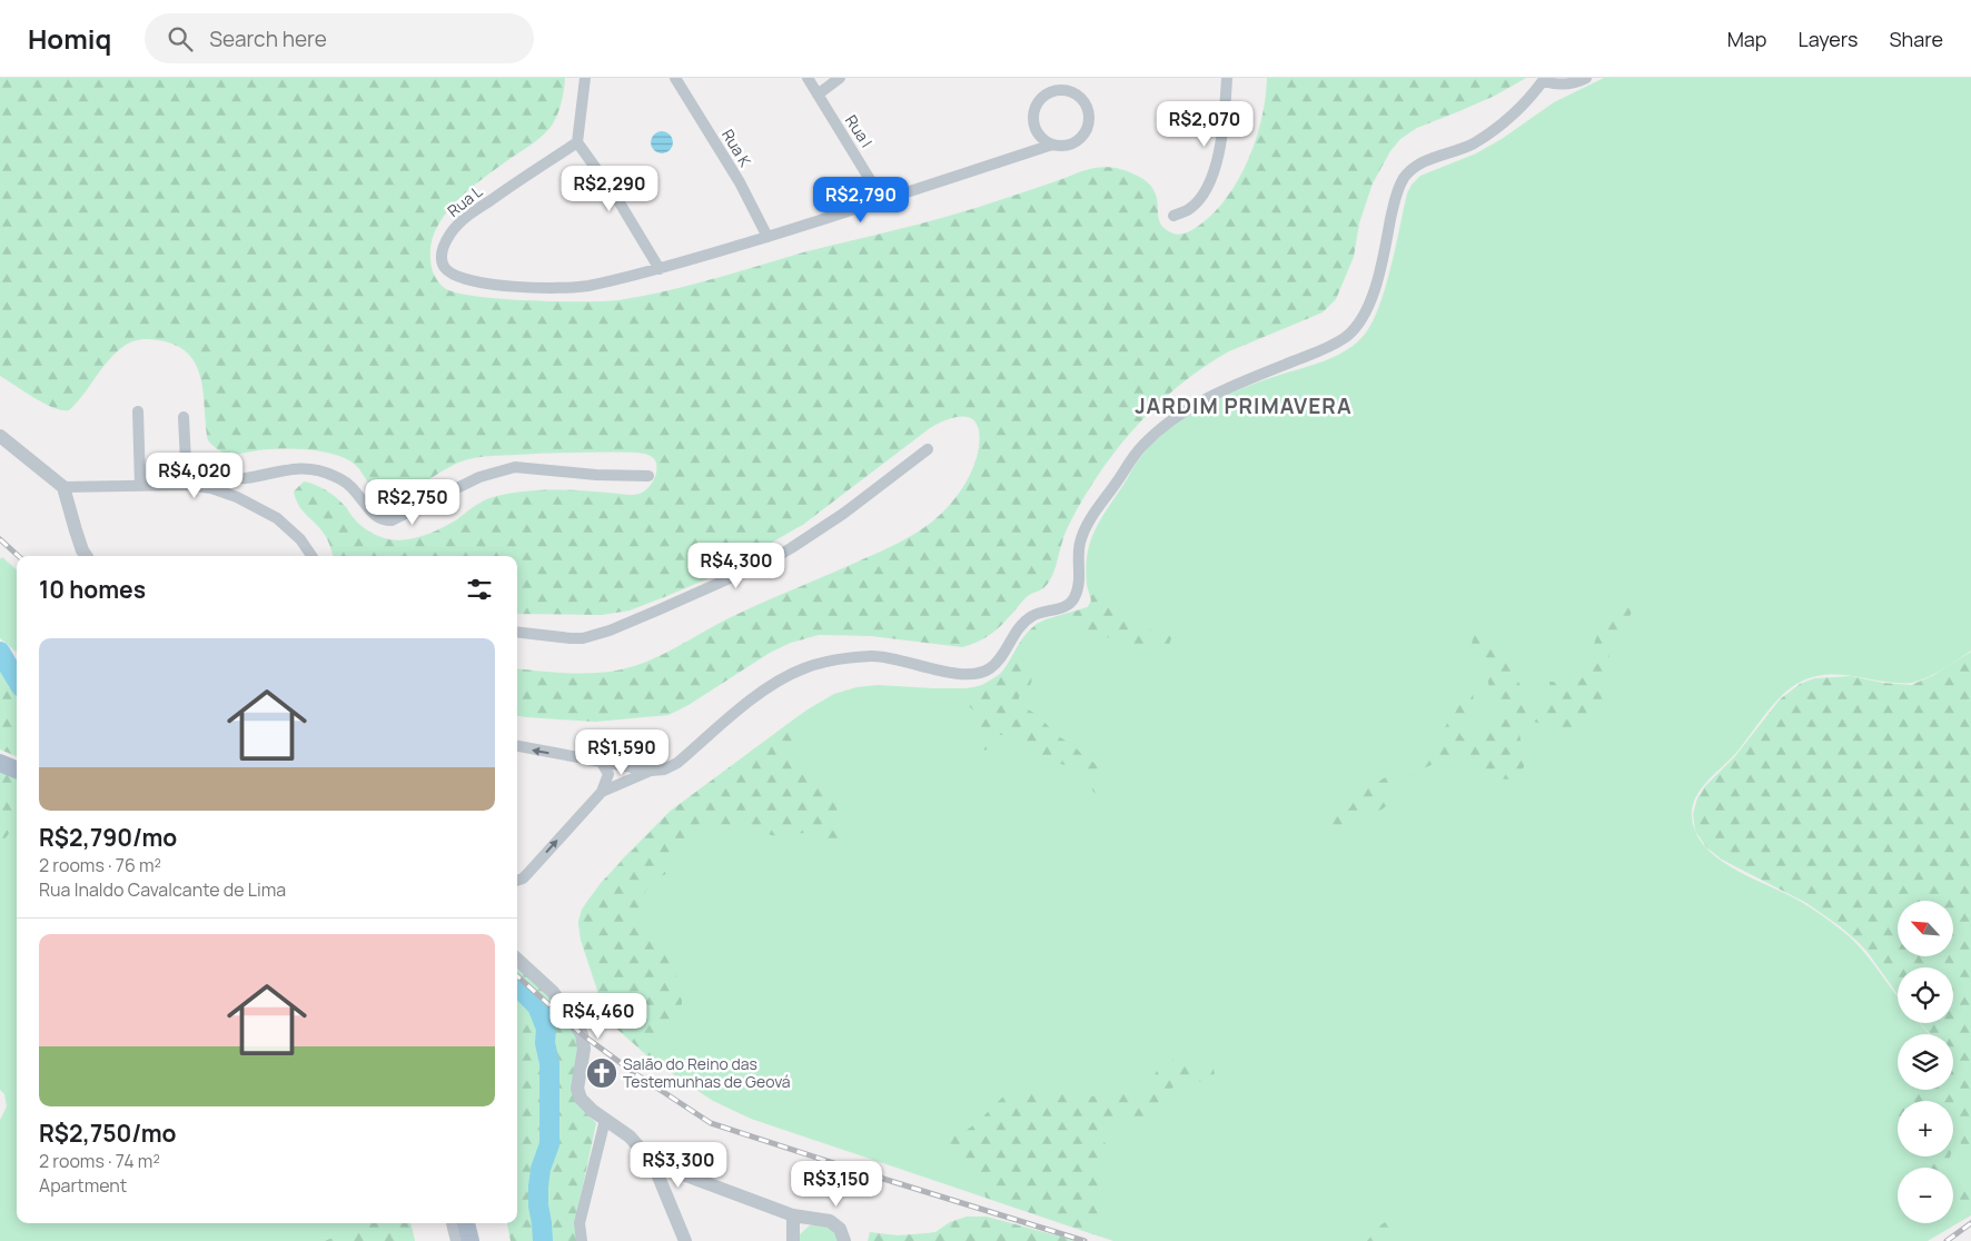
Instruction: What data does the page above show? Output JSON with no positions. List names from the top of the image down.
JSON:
{
  "streets": {
    "street": ["Rua I", "Rua K", "Rua L"]
  },
  "districts": ["JARDIM PRIMAVERA"],
  "places": {
    "church": ["Salão do Reino das Testemunhas de Geová"]
  },
  "north": "top left",
  "page": {
    "header": "Homiq",
    "search": "Search here",
    "nav": ["Map", "Layers", "Share"],
    "price": [
      "R$2,070",
      "R$2,290",
      "R$2,790",
      "R$4,020",
      "R$2,750",
      "R$4,300",
      "R$1,590",
      "R$4,460",
      "R$3,300",
      "R$3,150"
    ],
    "heading": "10 homes",
    "list": [
      {
        "name": "R$2,790/mo",
        "note": "2 rooms · 76 m² · Rua Inaldo Cavalcante de Lima"
      },
      {
        "name": "R$2,750/mo",
        "note": "2 rooms · 74 m² · Apartment"
      }
    ],
    "map_buttons": ["+", "−"]
  }
}
